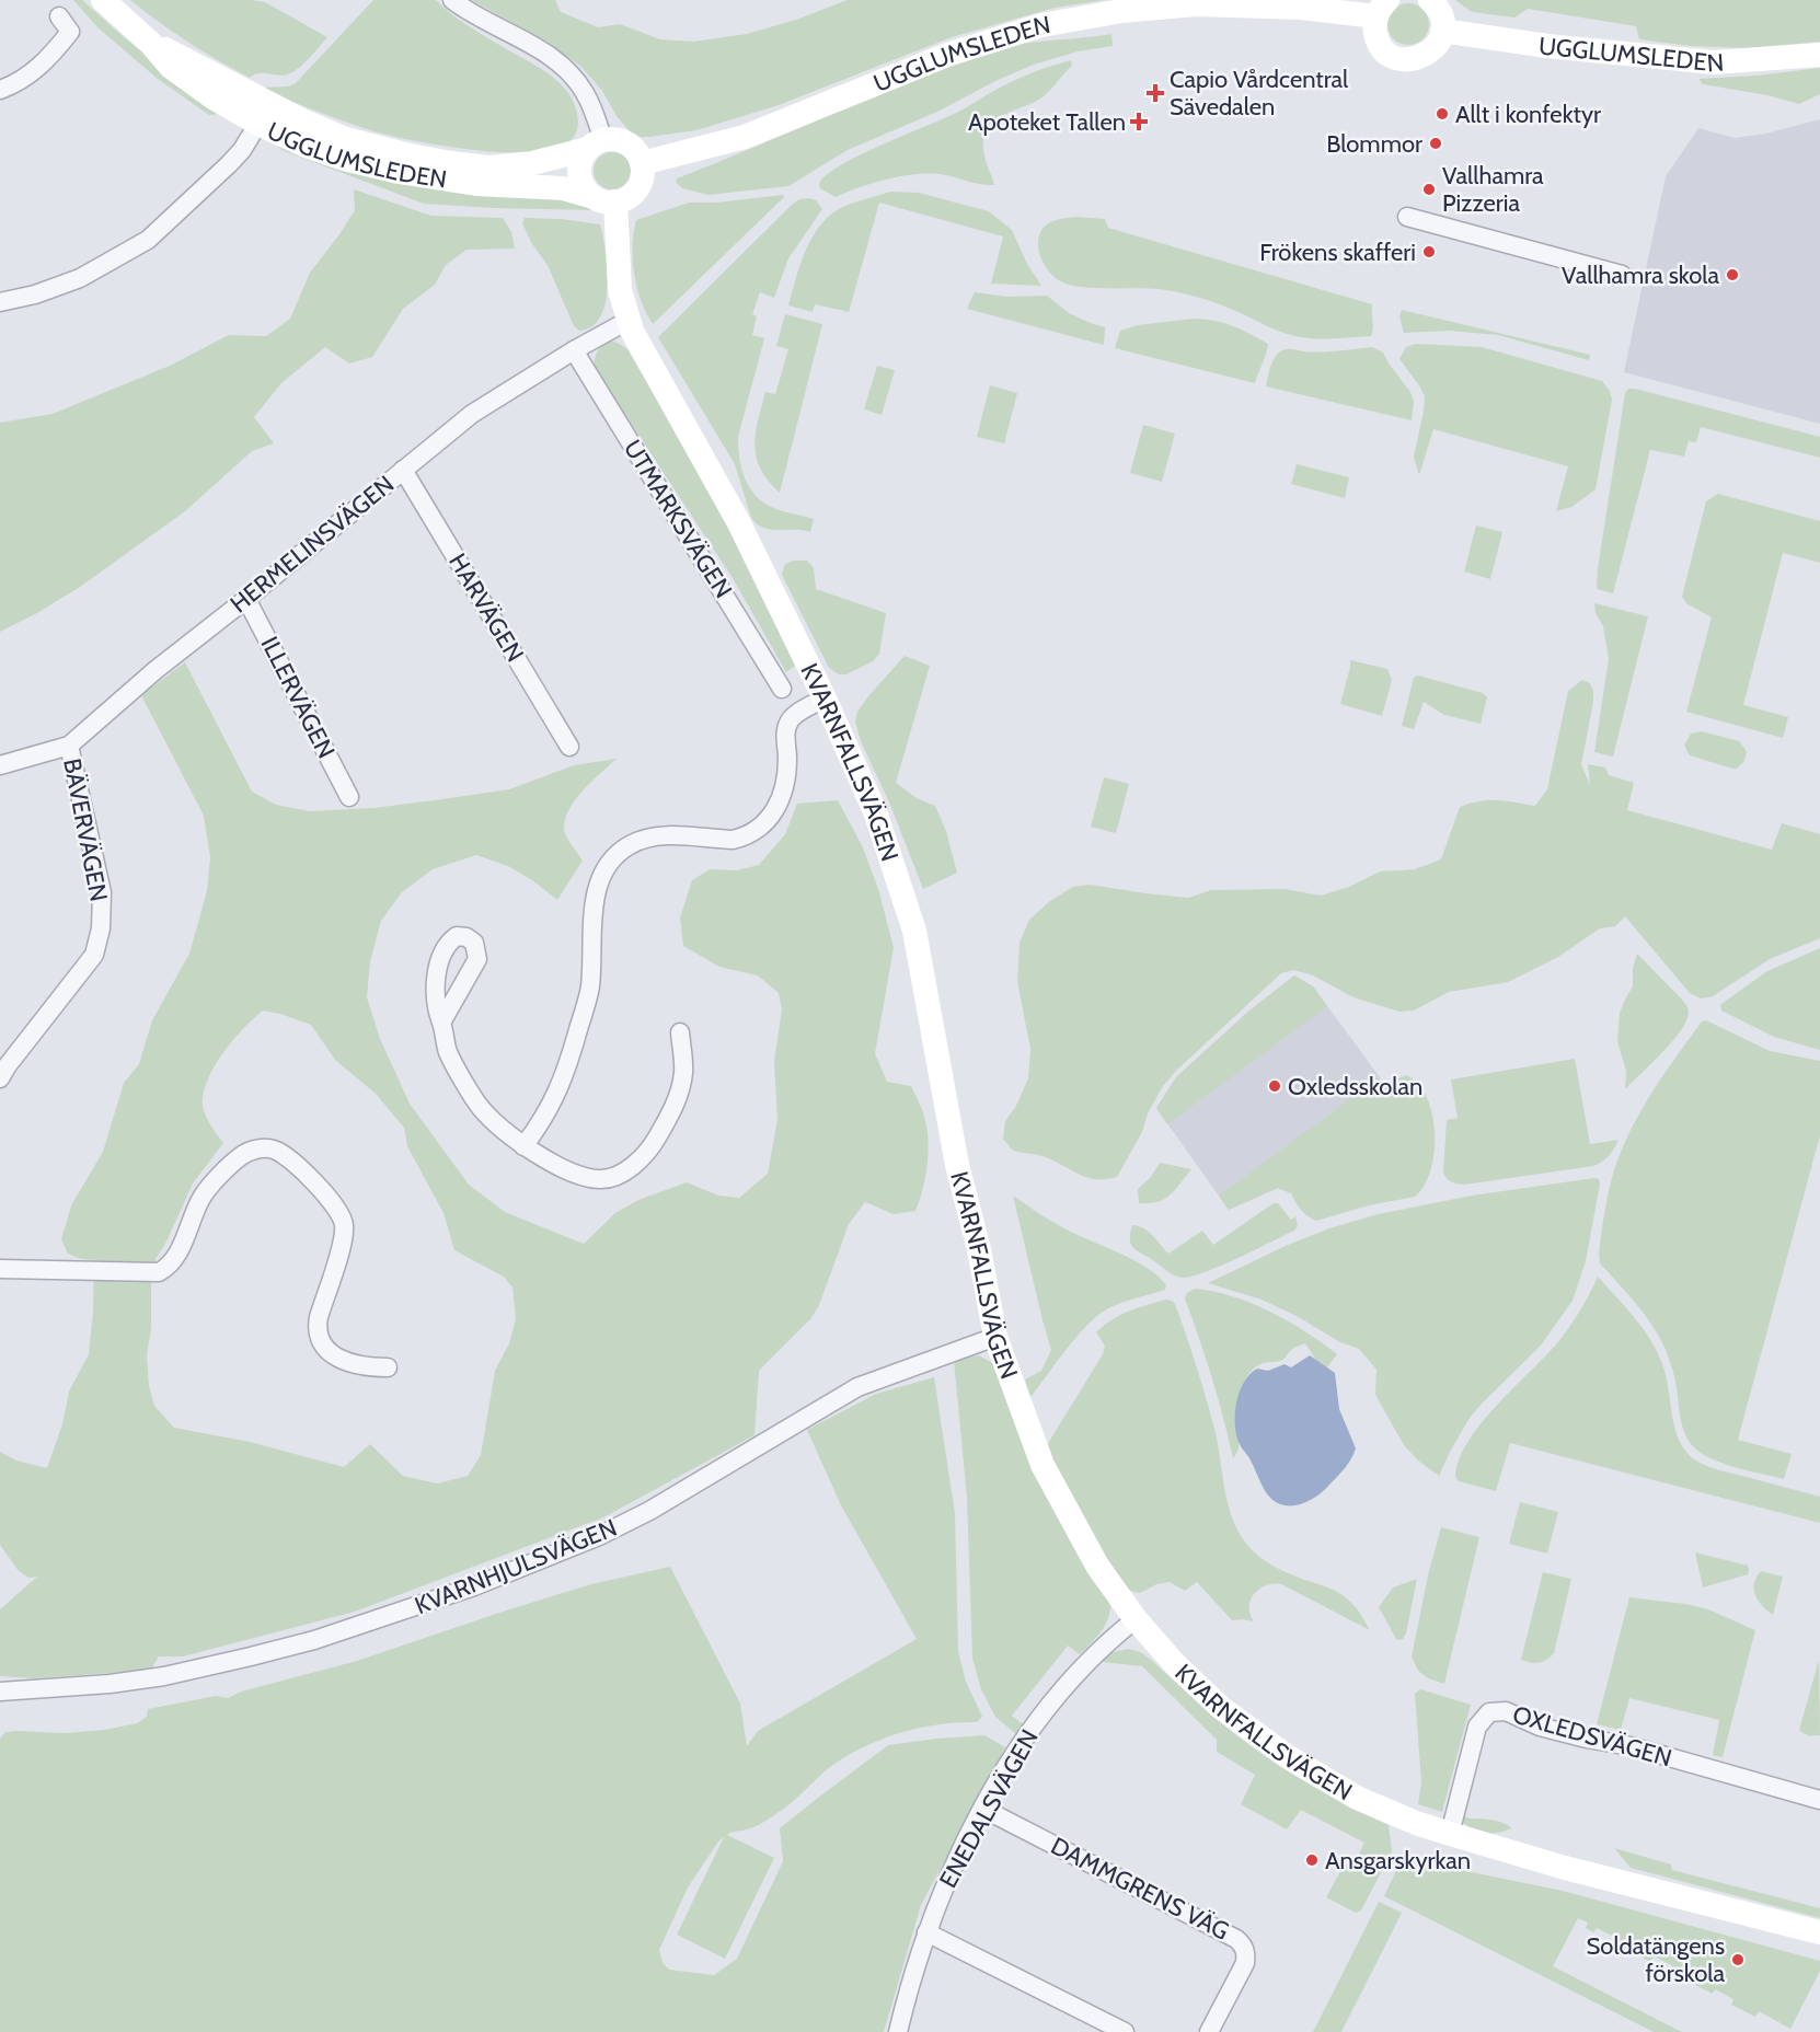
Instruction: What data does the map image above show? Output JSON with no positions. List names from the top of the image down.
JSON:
{
  "streets": {
    "street": [
      "UGGLUMSLEDEN",
      "UTMARKSVÄGEN",
      "HERMELINSVÄGEN",
      "HARVÄGEN",
      "ILLERVÄGEN",
      "KVARNFALLSVÄGEN",
      "BÄVERVÄGEN",
      "KVARNHJULSVÄGEN",
      "OXLEDSVÄGEN",
      "ENEDALSVÄGEN",
      "DAMMGRENS VÄG"
    ]
  },
  "crossings": [
    ["UGGLUMSLEDEN", "KVARNFALLSVÄGEN"],
    ["UTMARKSVÄGEN", "HERMELINSVÄGEN"],
    ["HERMELINSVÄGEN", "HARVÄGEN"],
    ["HERMELINSVÄGEN", "ILLERVÄGEN"],
    ["HERMELINSVÄGEN", "KVARNFALLSVÄGEN"],
    ["HERMELINSVÄGEN", "BÄVERVÄGEN"],
    ["KVARNFALLSVÄGEN", "KVARNHJULSVÄGEN"],
    ["KVARNFALLSVÄGEN", "OXLEDSVÄGEN"],
    ["KVARNFALLSVÄGEN", "ENEDALSVÄGEN"],
    ["ENEDALSVÄGEN", "DAMMGRENS VÄG"]
  ],
  "places": {
    "health": ["Capio Vårdcentral Sävedalen", "Apoteket Tallen"],
    "other": [
      "Allt i konfektyr",
      "Blommor",
      "Vallhamra Pizzeria",
      "Frökens skafferi",
      "Vallhamra skola",
      "Oxledsskolan",
      "Ansgarskyrkan",
      "Soldatängens förskola"
    ]
  }
}
